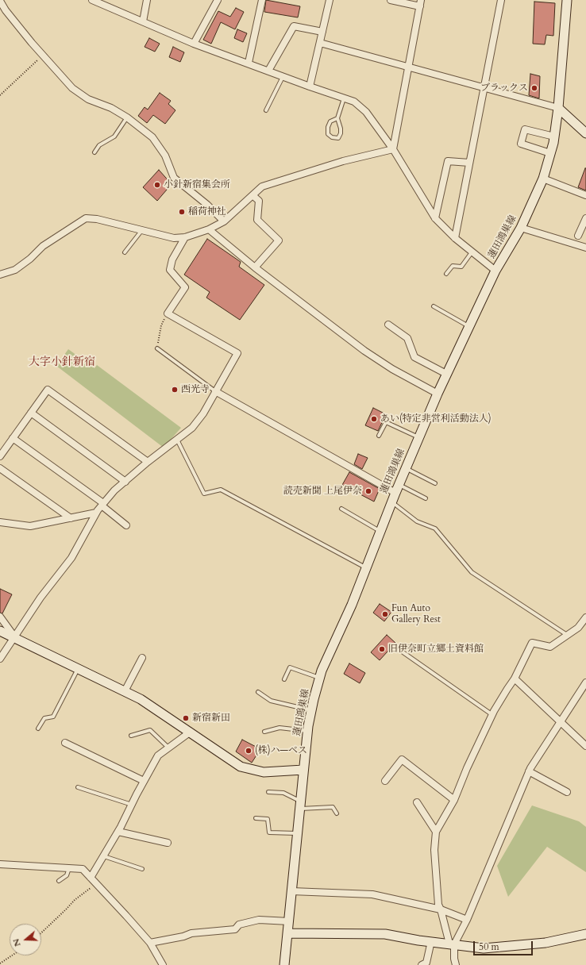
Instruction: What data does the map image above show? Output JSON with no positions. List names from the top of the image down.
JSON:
{
  "streets": {
    "main road": ["蓮田鴻巣線"]
  },
  "districts": ["大字小針新宿"],
  "places": [
    "ブラックス",
    "小針新宿集会所",
    "稲荷神社",
    "西光寺",
    "あい(特定非営利活動法人)",
    "読売新聞 上尾伊奈",
    "Fun Auto Gallery Rest",
    "旧伊奈町立郷土資料館",
    "新宿新田",
    "(株)ハ―ベス"
  ],
  "scale_bar": "50 m",
  "north": "left"
}
